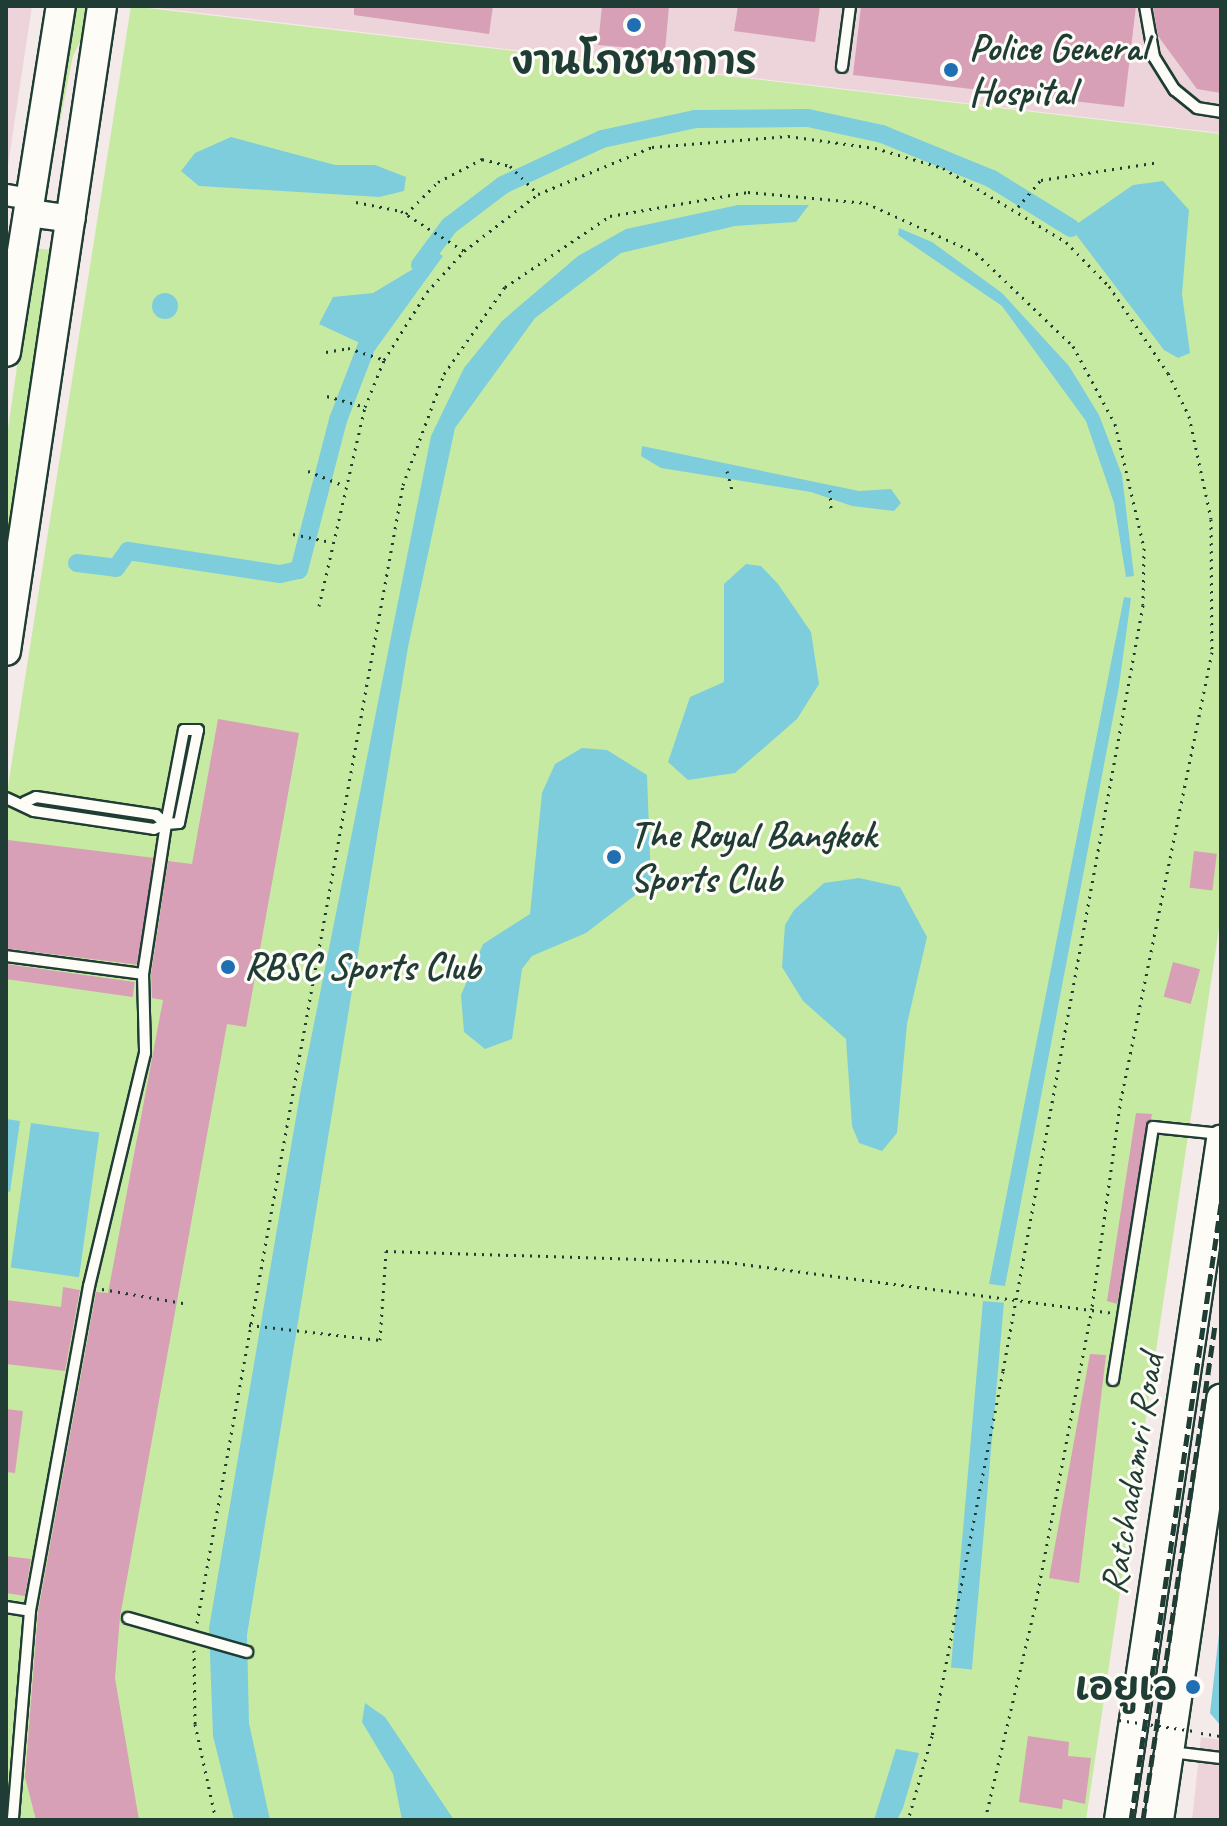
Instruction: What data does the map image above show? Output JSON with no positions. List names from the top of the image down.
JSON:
{
  "streets": {
    "main road": ["Ratchadamri Road"]
  },
  "places": [
    "งานโภชนาการ",
    "Police General Hospital",
    "The Royal Bangkok Sports Club",
    "RBSC Sports Club",
    "เอยูเอ"
  ]
}
